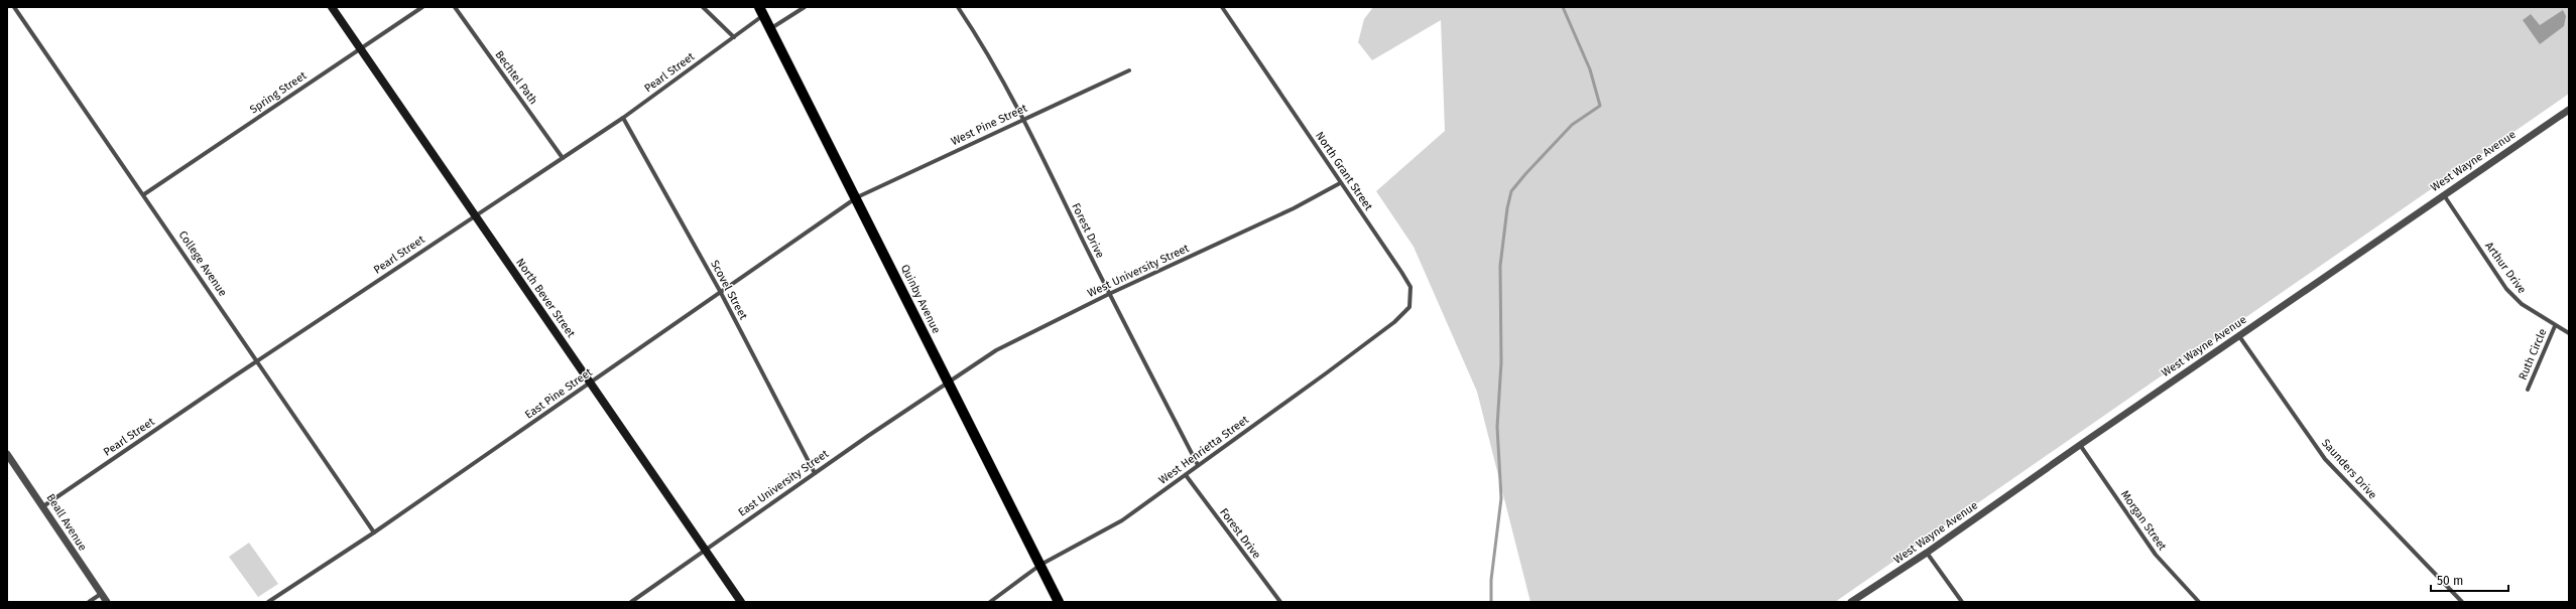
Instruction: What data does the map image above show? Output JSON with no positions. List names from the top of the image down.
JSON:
{
  "streets": {
    "main road": ["North Bever Street", "Quinby Avenue"],
    "street": [
      "Pearl Street",
      "Bechtel Path",
      "Spring Street",
      "West Pine Street",
      "West Wayne Avenue",
      "North Grant Street",
      "Forest Drive",
      "College Avenue",
      "Arthur Drive",
      "West University Street",
      "Scovel Street",
      "Ruth Circle",
      "East Pine Street",
      "West Henrietta Street",
      "Saunders Drive",
      "East University Street",
      "Morgan Street",
      "Beall Avenue"
    ]
  },
  "crossings": [
    ["Pearl Street", "Bechtel Path"],
    ["Pearl Street", "College Avenue"],
    ["Pearl Street", "Scovel Street"],
    ["Pearl Street", "North Bever Street"],
    ["Pearl Street", "Quinby Avenue"],
    ["Pearl Street", "Beall Avenue"],
    ["Spring Street", "College Avenue"],
    ["Spring Street", "North Bever Street"],
    ["West Pine Street", "Forest Drive"],
    ["West Pine Street", "Quinby Avenue"],
    ["West Pine Street", "East Pine Street"],
    ["West Wayne Avenue", "Arthur Drive"],
    ["West Wayne Avenue", "Saunders Drive"],
    ["West Wayne Avenue", "Morgan Street"],
    ["North Grant Street", "West University Street"],
    ["North Grant Street", "West Henrietta Street"],
    ["Forest Drive", "West University Street"],
    ["Forest Drive", "West Henrietta Street"],
    ["College Avenue", "East Pine Street"],
    ["Arthur Drive", "Ruth Circle"],
    ["West University Street", "Quinby Avenue"],
    ["West University Street", "East University Street"],
    ["Scovel Street", "East Pine Street"],
    ["Scovel Street", "East University Street"],
    ["North Bever Street", "East Pine Street"],
    ["North Bever Street", "East University Street"],
    ["Quinby Avenue", "East Pine Street"],
    ["Quinby Avenue", "West Henrietta Street"],
    ["Quinby Avenue", "East University Street"]
  ],
  "scale_bar": "50 m"
}
